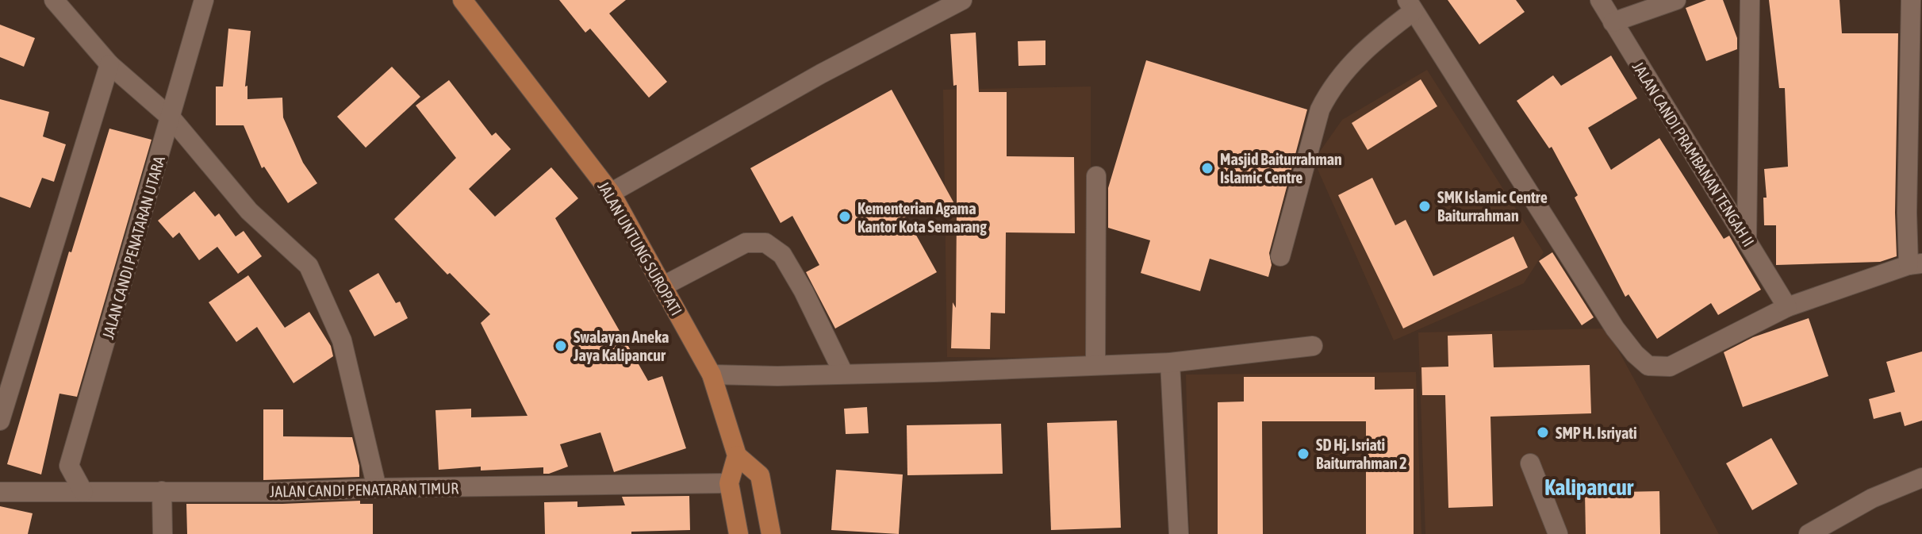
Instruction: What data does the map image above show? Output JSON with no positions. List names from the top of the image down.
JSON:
{
  "streets": {
    "main road": ["JALAN UNTUNG SUROPATI"],
    "street": ["JALAN CANDI PRAMBANAN TENGAH II", "JALAN CANDI PENATARAN UTARA", "JALAN CANDI PENATARAN TIMUR"]
  },
  "crossings": [
    ["JALAN CANDI PENATARAN UTARA", "JALAN CANDI PENATARAN TIMUR"]
  ],
  "districts": ["Kalipancur"],
  "places": [
    "Masjid Baiturrahman Islamic Centre",
    "SMK Islamic Centre Baiturrahman",
    "Kementerian Agama Kantor Kota Semarang",
    "Swalayan Aneka Jaya Kalipancur",
    "SMP H. Isriyati",
    "SD Hj. Isriati Baiturrahman 2"
  ]
}
